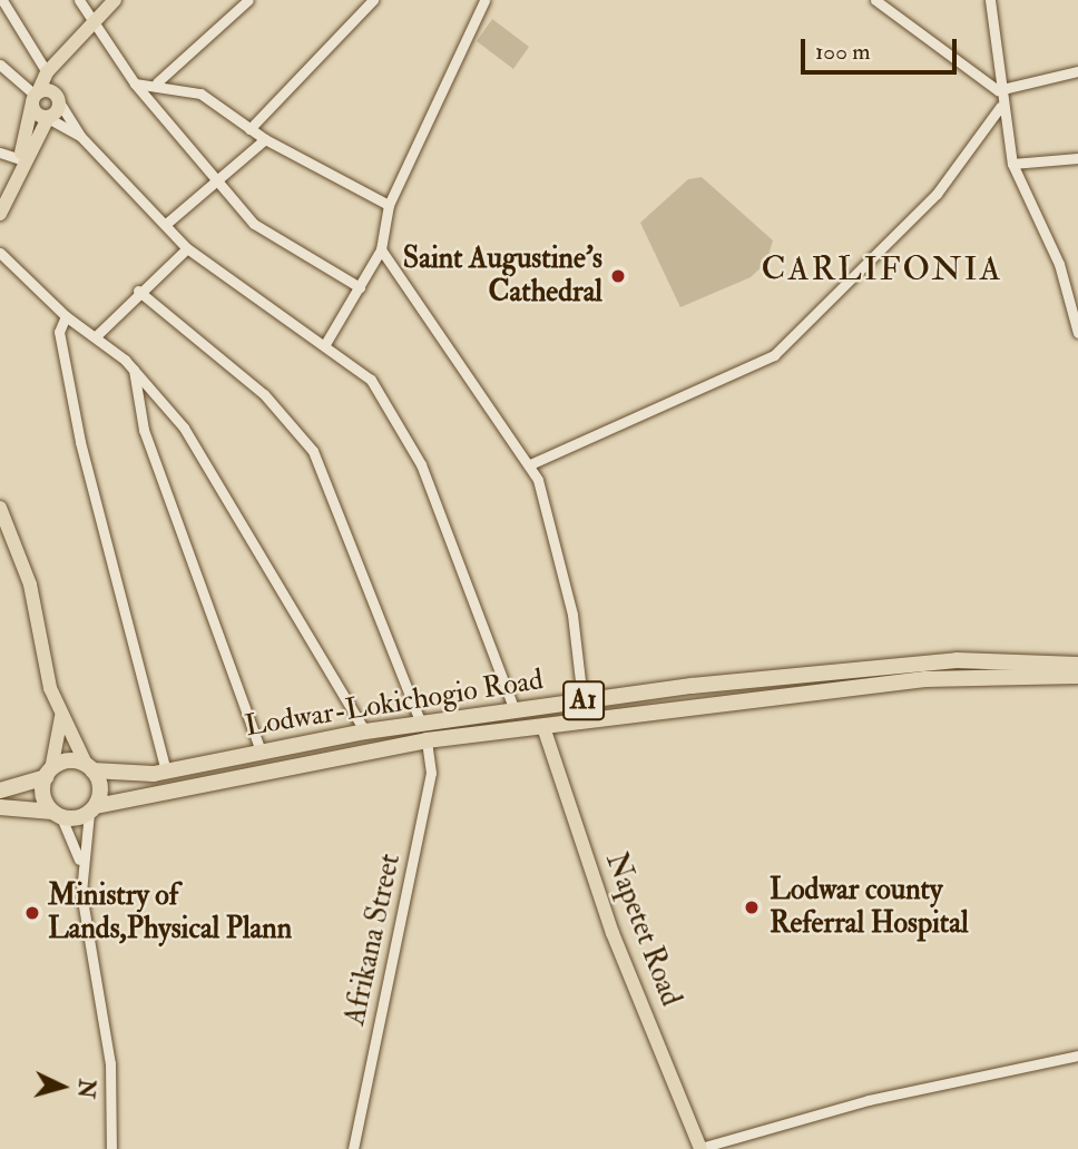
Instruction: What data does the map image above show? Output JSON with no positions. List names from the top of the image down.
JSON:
{
  "streets": {
    "highway": ["A1", "Lodwar-Lokichogio Road"],
    "main road": ["Napetet Road"],
    "street": ["Afrikana Street"]
  },
  "crossings": [
    ["A1", "Lodwar-Lokichogio Road"],
    ["Lodwar-Lokichogio Road", "Napetet Road"],
    ["Lodwar-Lokichogio Road", "Afrikana Street"]
  ],
  "districts": ["CARLIFONIA"],
  "places": ["Saint Augustine's Cathedral", "Lodwar county Referral Hospital", "Ministry of Lands,Physical Plann"],
  "scale_bar": "100 m",
  "north": "right"
}
